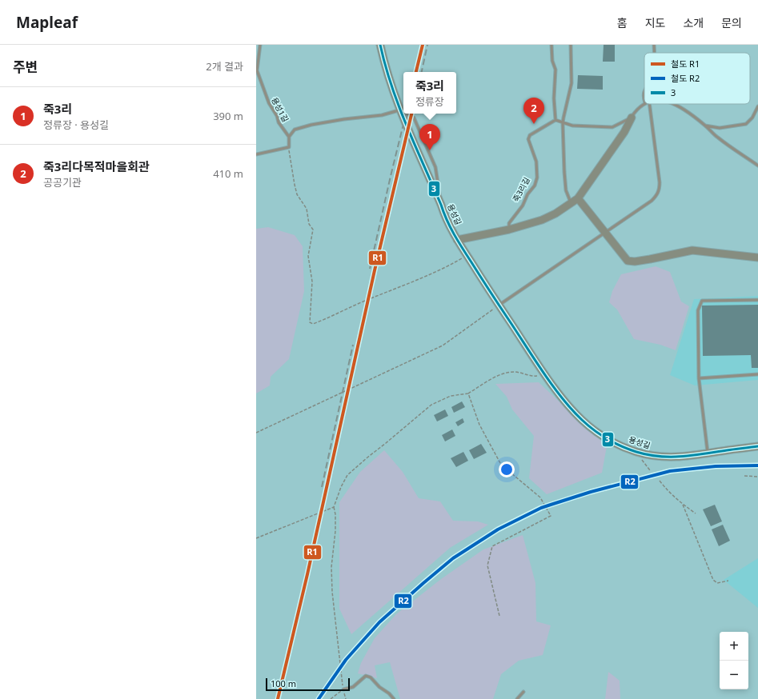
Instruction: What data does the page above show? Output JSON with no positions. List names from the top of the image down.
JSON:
{
  "streets": {
    "street": ["용성길"],
    "lane": ["용성1길", "죽3리길"]
  },
  "lines": ["rail line R1", "transit line 3", "rail line R2"],
  "legend": ["철도 R1", "철도 R2", "3"],
  "scale_bar": "100 m",
  "page": {
    "header": "Mapleaf",
    "nav": [
      "홈",
      "지도",
      "소개",
      "문의"
    ],
    "heading": ["주변", "2개 결과"],
    "popup": ["죽3리", "정류장"],
    "list": [
      {
        "mark": "1",
        "name": "죽3리",
        "note": "정류장 · 용성길",
        "value": "390 m"
      },
      {
        "mark": "2",
        "name": "죽3리다목적마을회관",
        "note": "공공기관",
        "value": "410 m"
      }
    ],
    "pins": ["2", "1"],
    "map_buttons": ["+", "−"],
    "scale": "100 m"
  }
}
